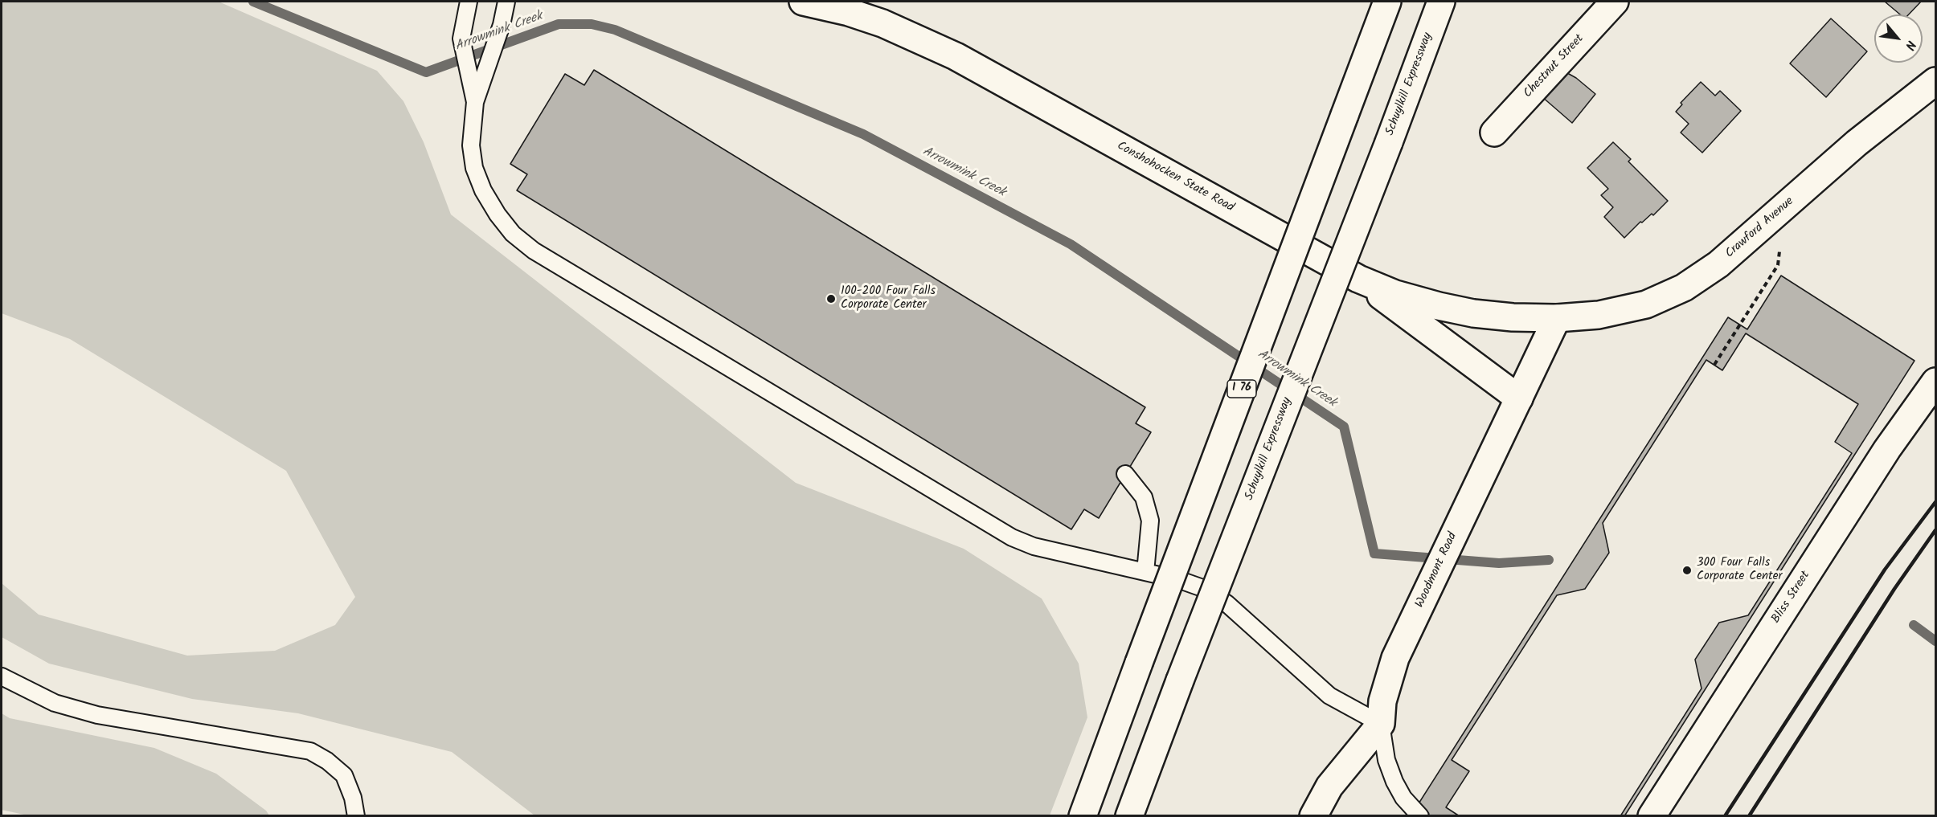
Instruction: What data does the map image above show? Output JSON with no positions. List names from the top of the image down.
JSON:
{
  "streets": {
    "main road": [
      "Chestnut Street",
      "Schuylkill Expressway",
      "Conshohocken State Road",
      "Crawford Avenue",
      "I 76",
      "Woodmont Road",
      "Bliss Street"
    ]
  },
  "crossings": [
    ["Conshohocken State Road", "Crawford Avenue"],
    ["Conshohocken State Road", "Woodmont Road"],
    ["Crawford Avenue", "Woodmont Road"]
  ],
  "water": ["Arrowmink Creek"],
  "places": ["100-200 Four Falls Corporate Center", "300 Four Falls Corporate Center"],
  "north": "bottom right"
}
